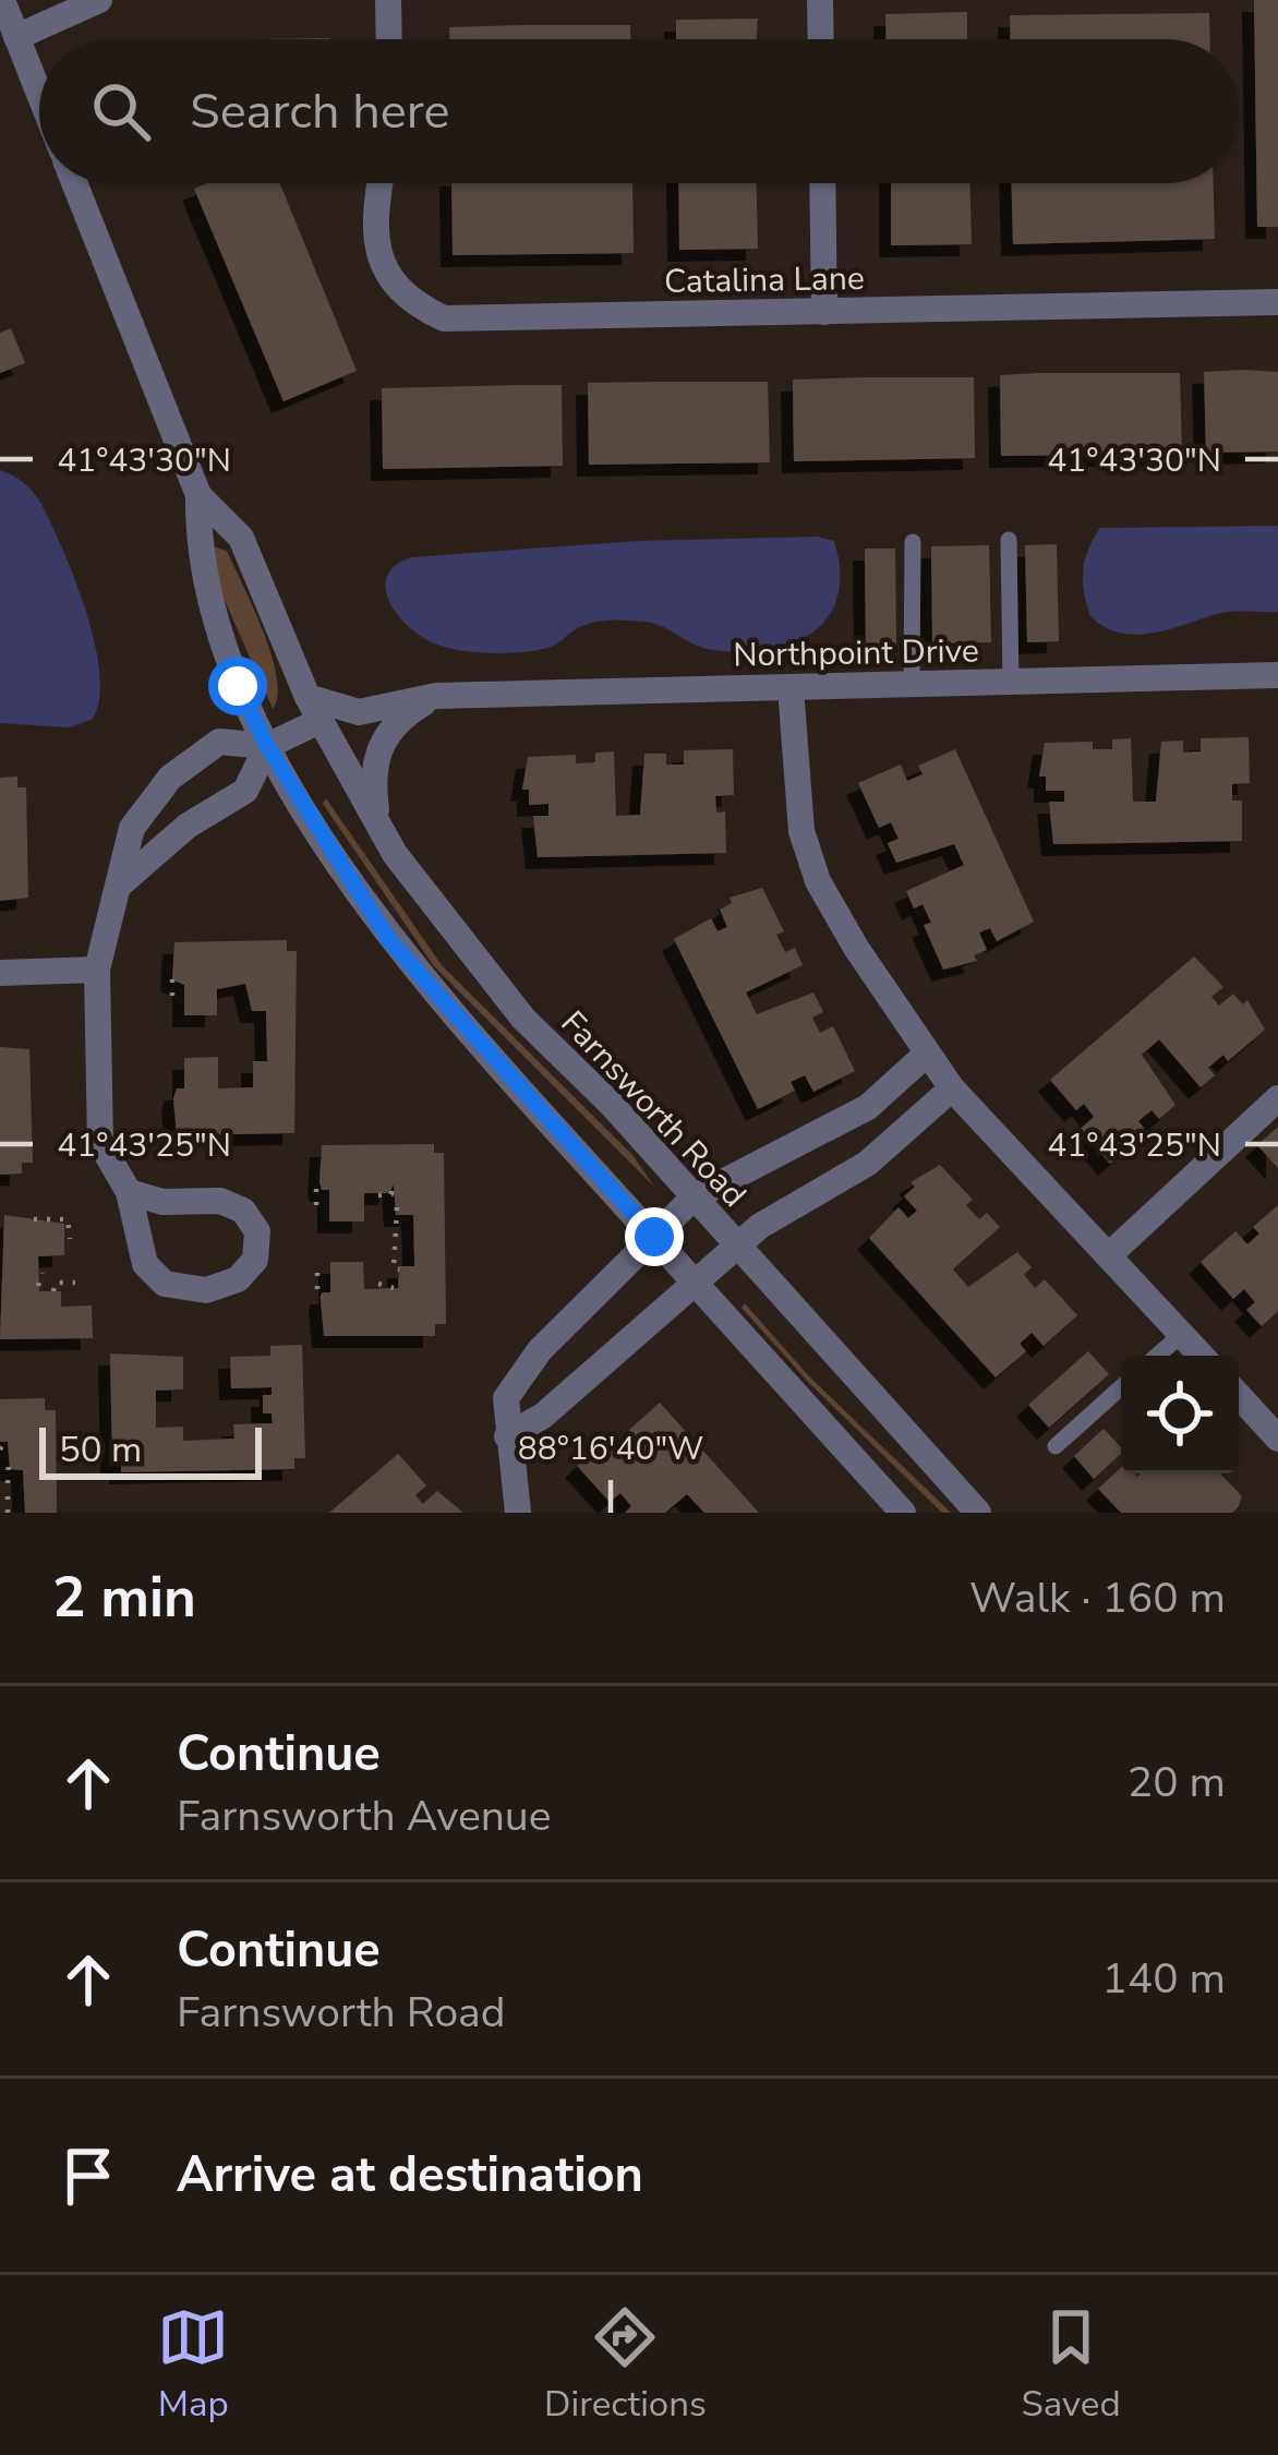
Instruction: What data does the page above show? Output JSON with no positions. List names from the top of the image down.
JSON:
{
  "streets": {
    "street": ["Catalina Lane", "Northpoint Drive", "Farnsworth Road"]
  },
  "crossings": [
    ["Northpoint Drive", "Farnsworth Road"]
  ],
  "scale_bar": "50 m",
  "page": {
    "search": "Search here",
    "scale": "50 m",
    "heading": ["2 min", "Walk · 160 m"],
    "list": [
      ["Continue", "Farnsworth Avenue", "20 m"],
      ["Continue", "Farnsworth Road", "140 m"],
      "Arrive at destination"
    ],
    "nav": ["Map", "Directions", "Saved"]
  },
  "coordinates": ["41°43'30\"N", "41°43'25\"N", "88°16'40\"W"]
}
